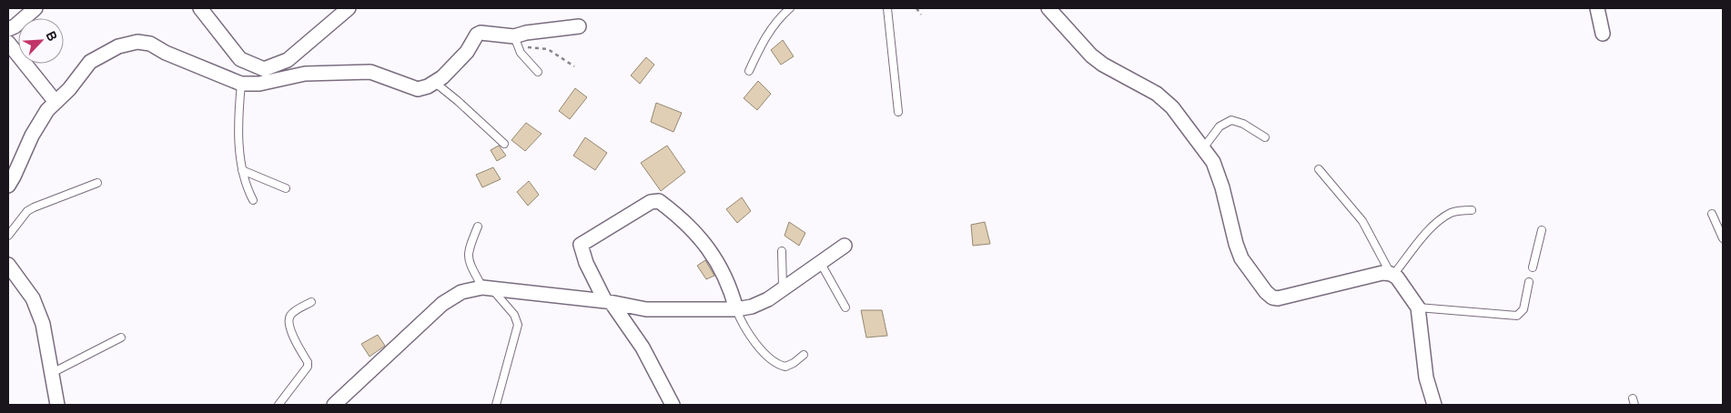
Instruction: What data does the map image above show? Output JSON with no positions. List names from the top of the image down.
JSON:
{
  "north": "top right"
}
